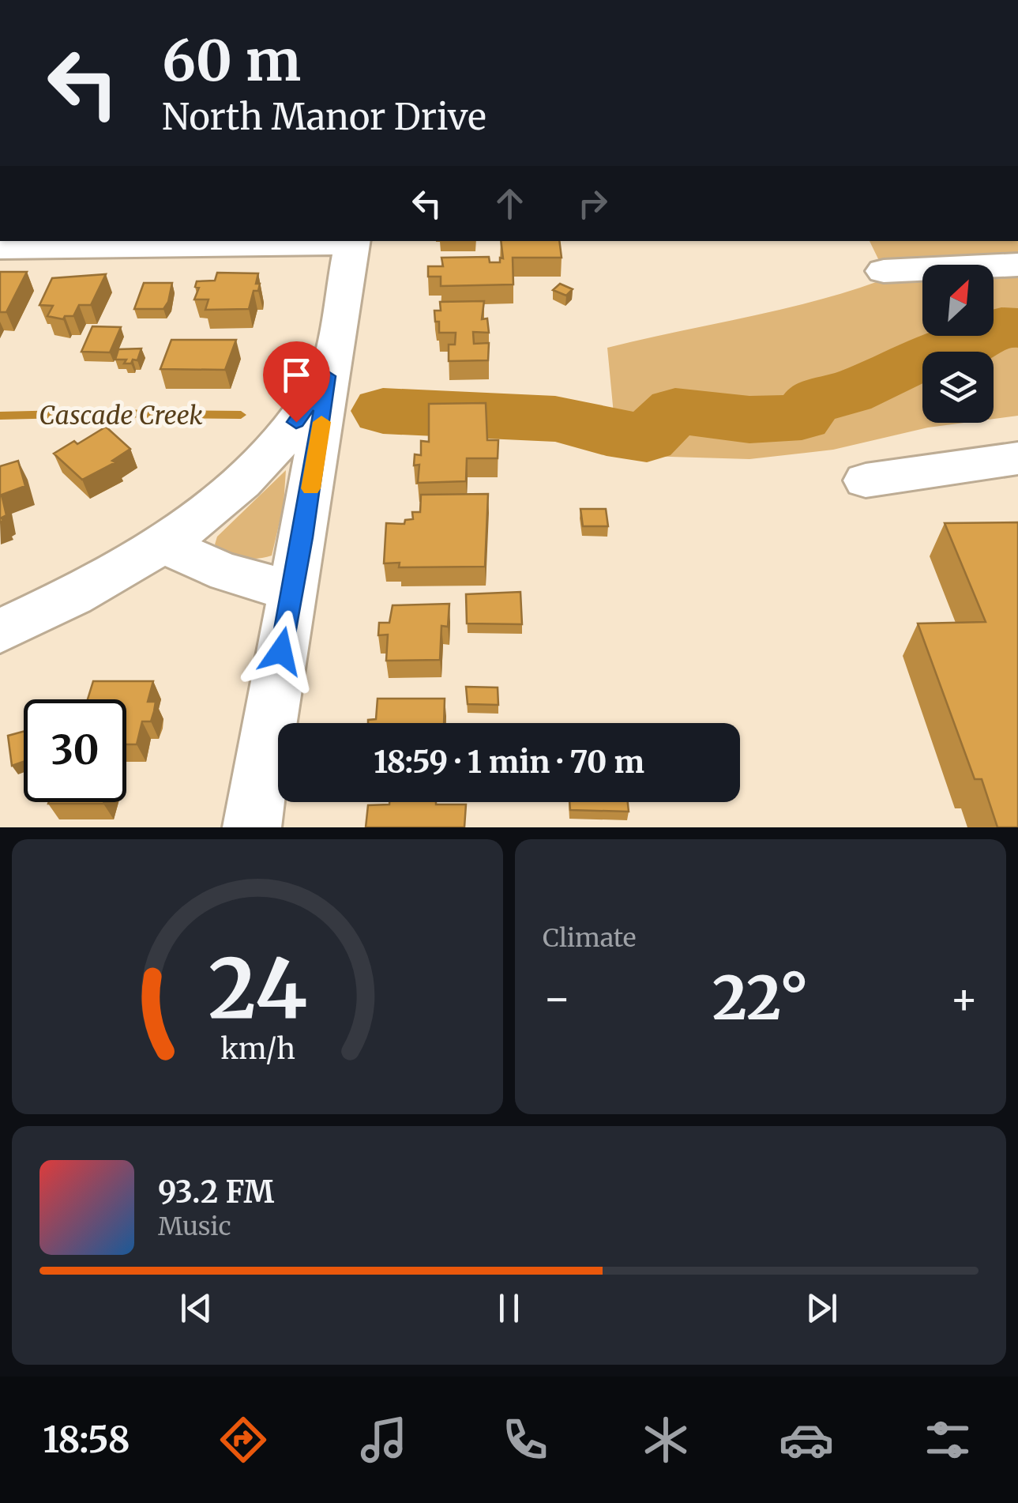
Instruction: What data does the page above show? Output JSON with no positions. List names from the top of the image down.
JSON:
{
  "water": ["Cascade Creek"],
  "north": "top right",
  "page": {
    "turn": ["60 m", "North Manor Drive"],
    "limit": "30",
    "trip": "18:59 · 1 min · 70 m",
    "tile": "Climate",
    "heat": ["−", "22°", "+"],
    "song": ["93.2 FM", "Music"],
    "tabs": "18:58",
    "gauge": ["24", "km/h"]
  }
}
